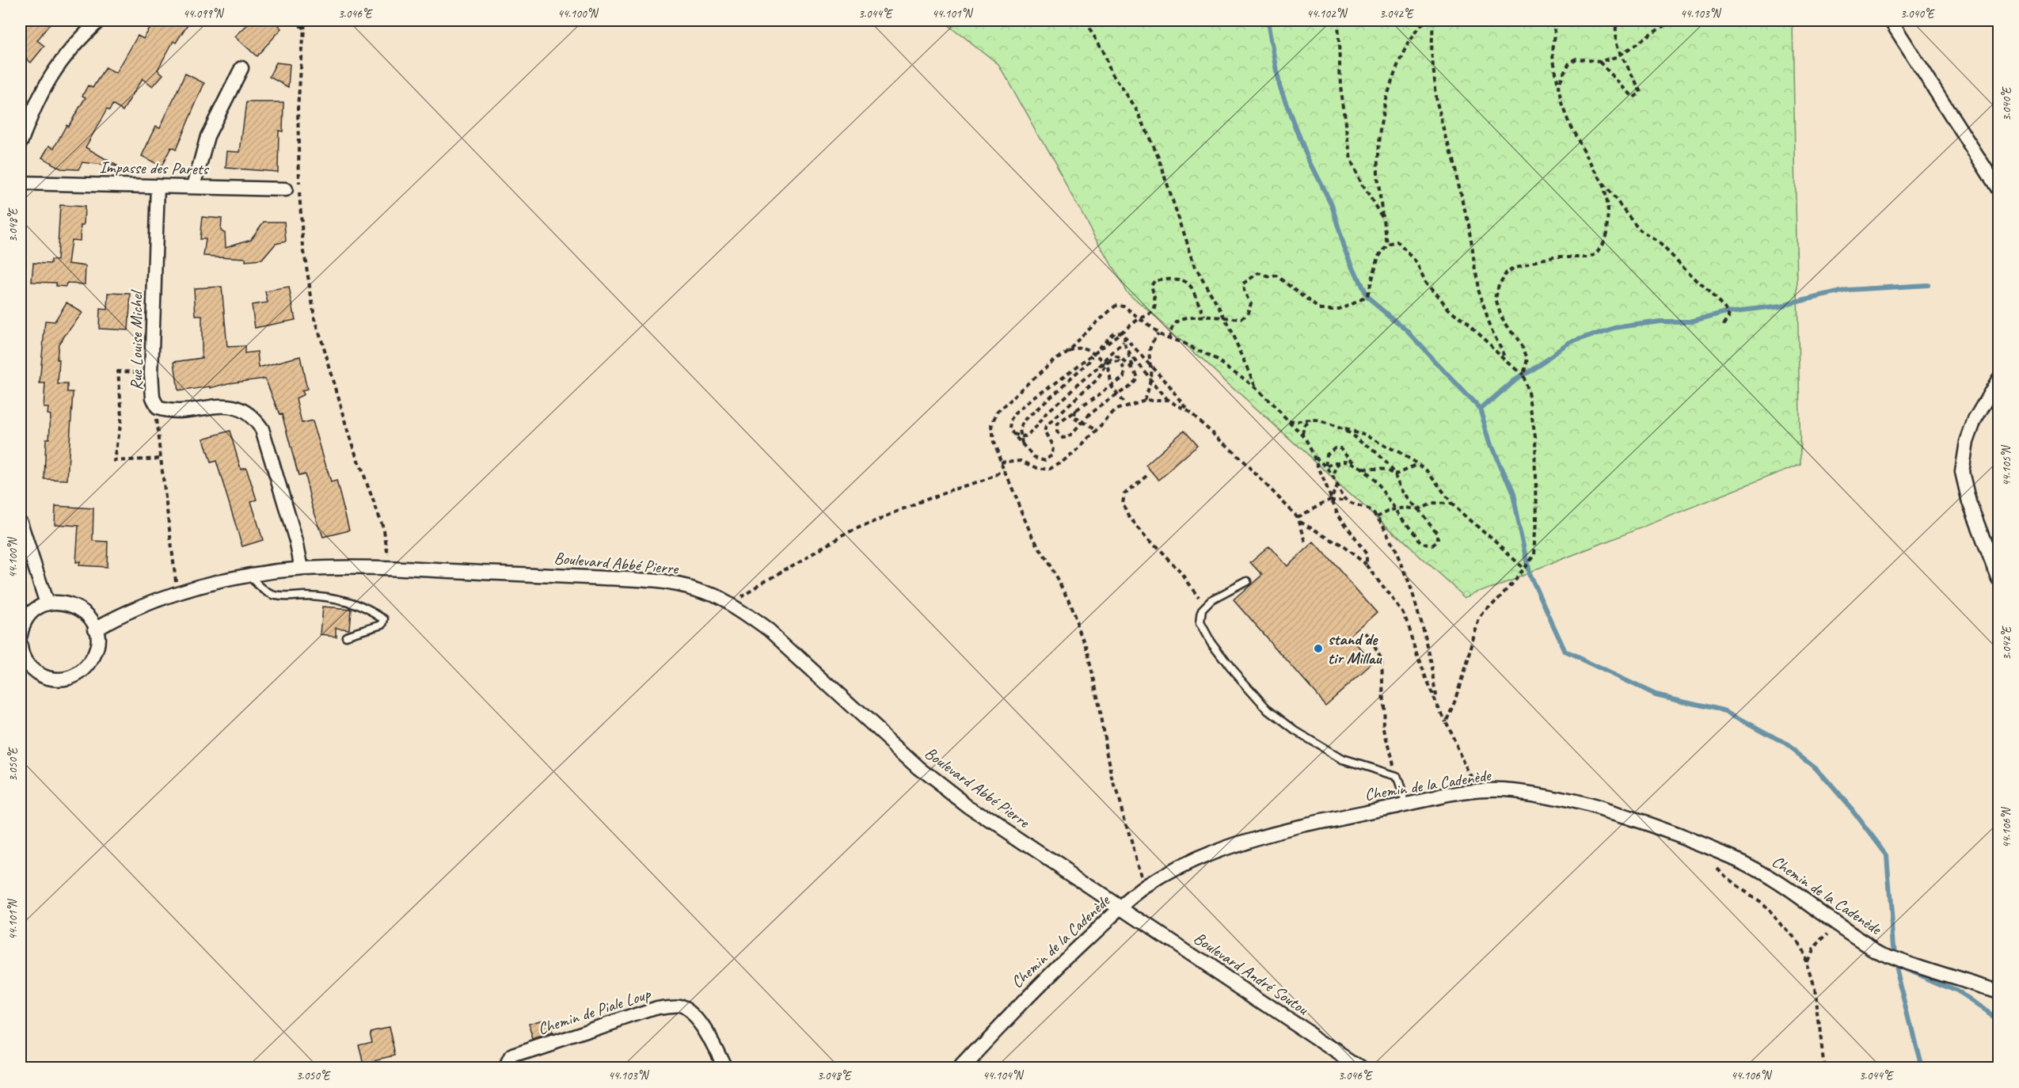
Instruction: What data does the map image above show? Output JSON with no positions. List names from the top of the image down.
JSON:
{
  "streets": {
    "street": [
      "Impasse des Parets",
      "Rue Louise Michel",
      "Boulevard Abbé Pierre",
      "Chemin de la Cadenède",
      "Boulevard André Soutou",
      "Chemin de Piale Loup"
    ]
  },
  "crossings": [
    ["Impasse des Parets", "Rue Louise Michel"],
    ["Rue Louise Michel", "Boulevard Abbé Pierre"],
    ["Boulevard Abbé Pierre", "Chemin de la Cadenède"],
    ["Boulevard Abbé Pierre", "Boulevard André Soutou"],
    ["Chemin de la Cadenède", "Boulevard André Soutou"]
  ],
  "places": ["stand de tir Millau"],
  "coordinates": [
    "44.099°N",
    "3.046°E",
    "44.100°N",
    "3.044°E",
    "44.101°N",
    "44.102°N",
    "3.042°E",
    "44.103°N",
    "3.040°E",
    "3.048°E",
    "44.105°N",
    "3.050°E",
    "44.106°N",
    "44.104°N"
  ]
}
